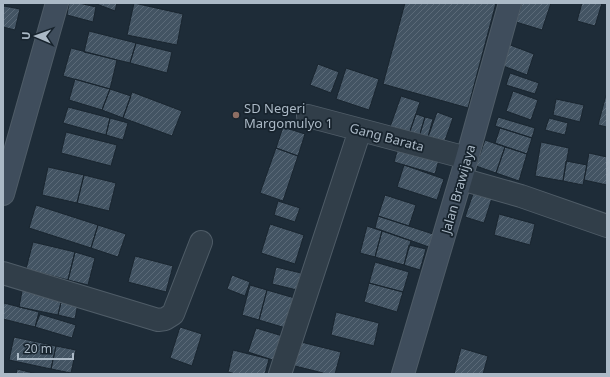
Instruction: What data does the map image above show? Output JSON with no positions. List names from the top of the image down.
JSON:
{
  "streets": {
    "street": ["Gang Barata", "Jalan Brawijaya"]
  },
  "crossings": [
    ["Gang Barata", "Jalan Brawijaya"]
  ],
  "places": ["SD Negeri Margomulyo 1"],
  "scale_bar": "20 m",
  "north": "left"
}
